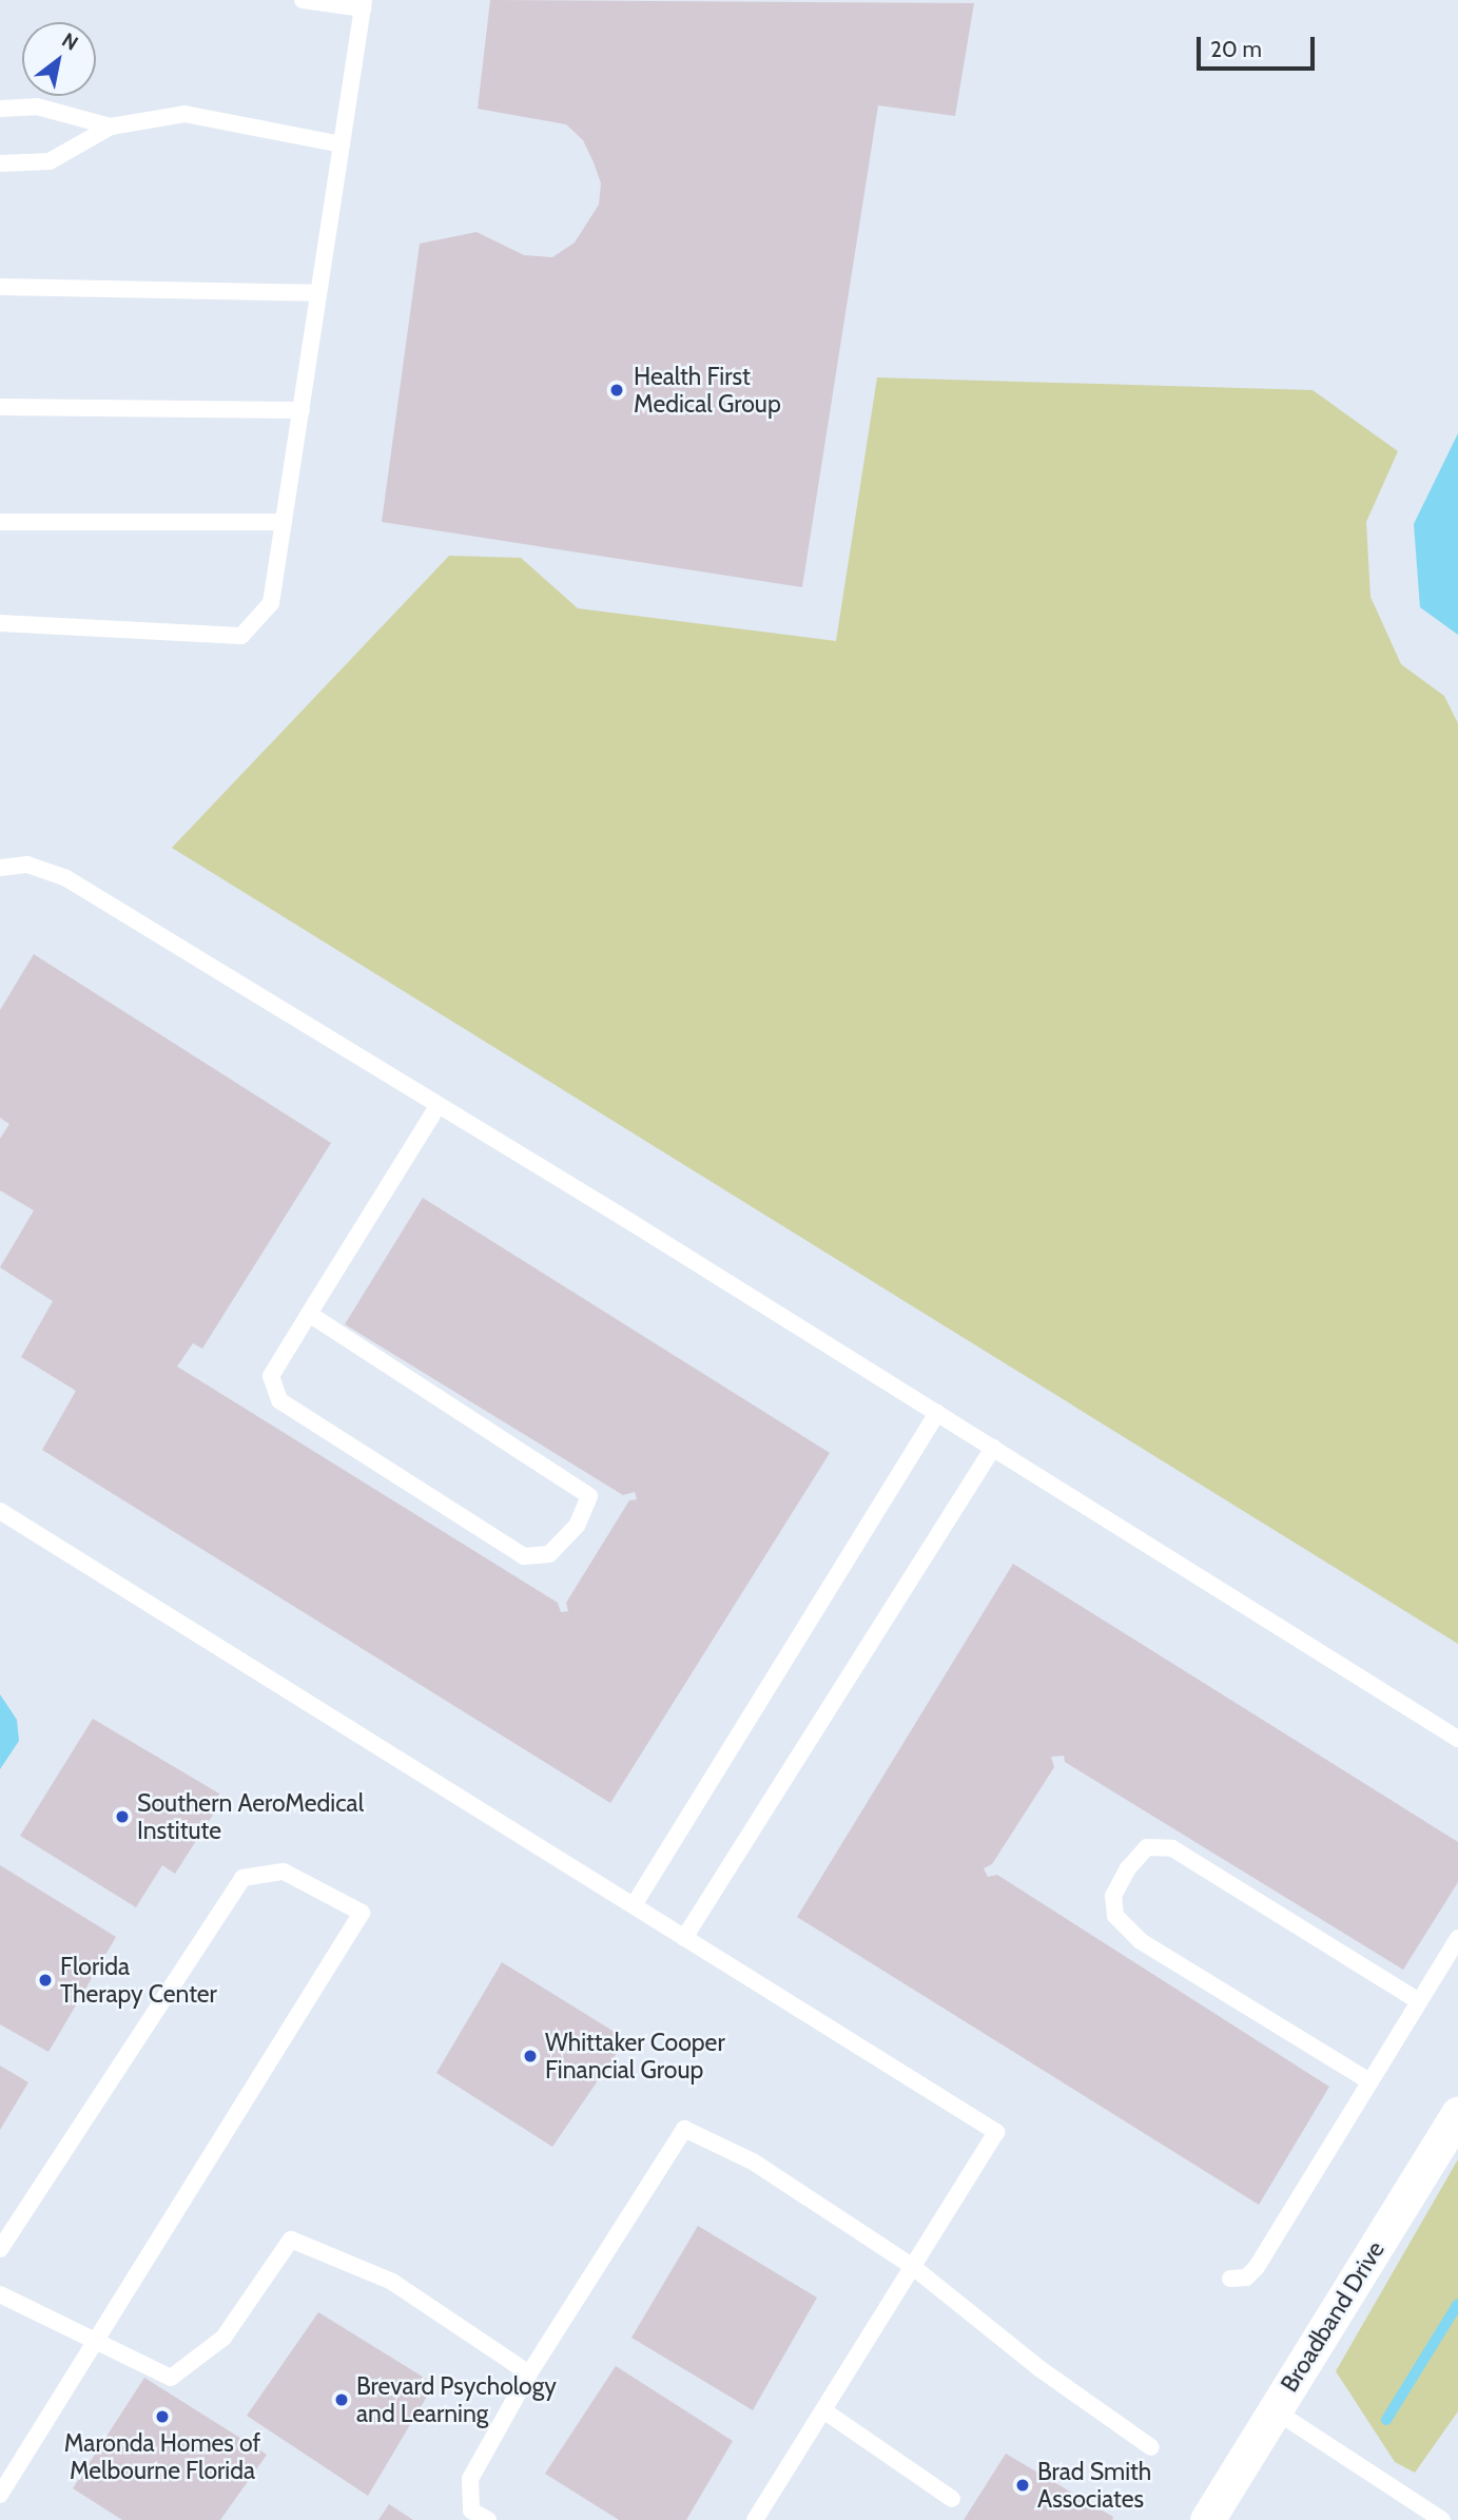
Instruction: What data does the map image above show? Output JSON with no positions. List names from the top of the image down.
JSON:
{
  "streets": {
    "street": ["Broadband Drive"]
  },
  "places": [
    "Health First Medical Group",
    "Southern AeroMedical Institute",
    "Florida Therapy Center",
    "Whittaker Cooper Financial Group",
    "Brevard Psychology and Learning",
    "Maronda Homes of Melbourne Florida",
    "Brad Smith Associates"
  ],
  "scale_bar": "20 m",
  "north": "top right"
}
